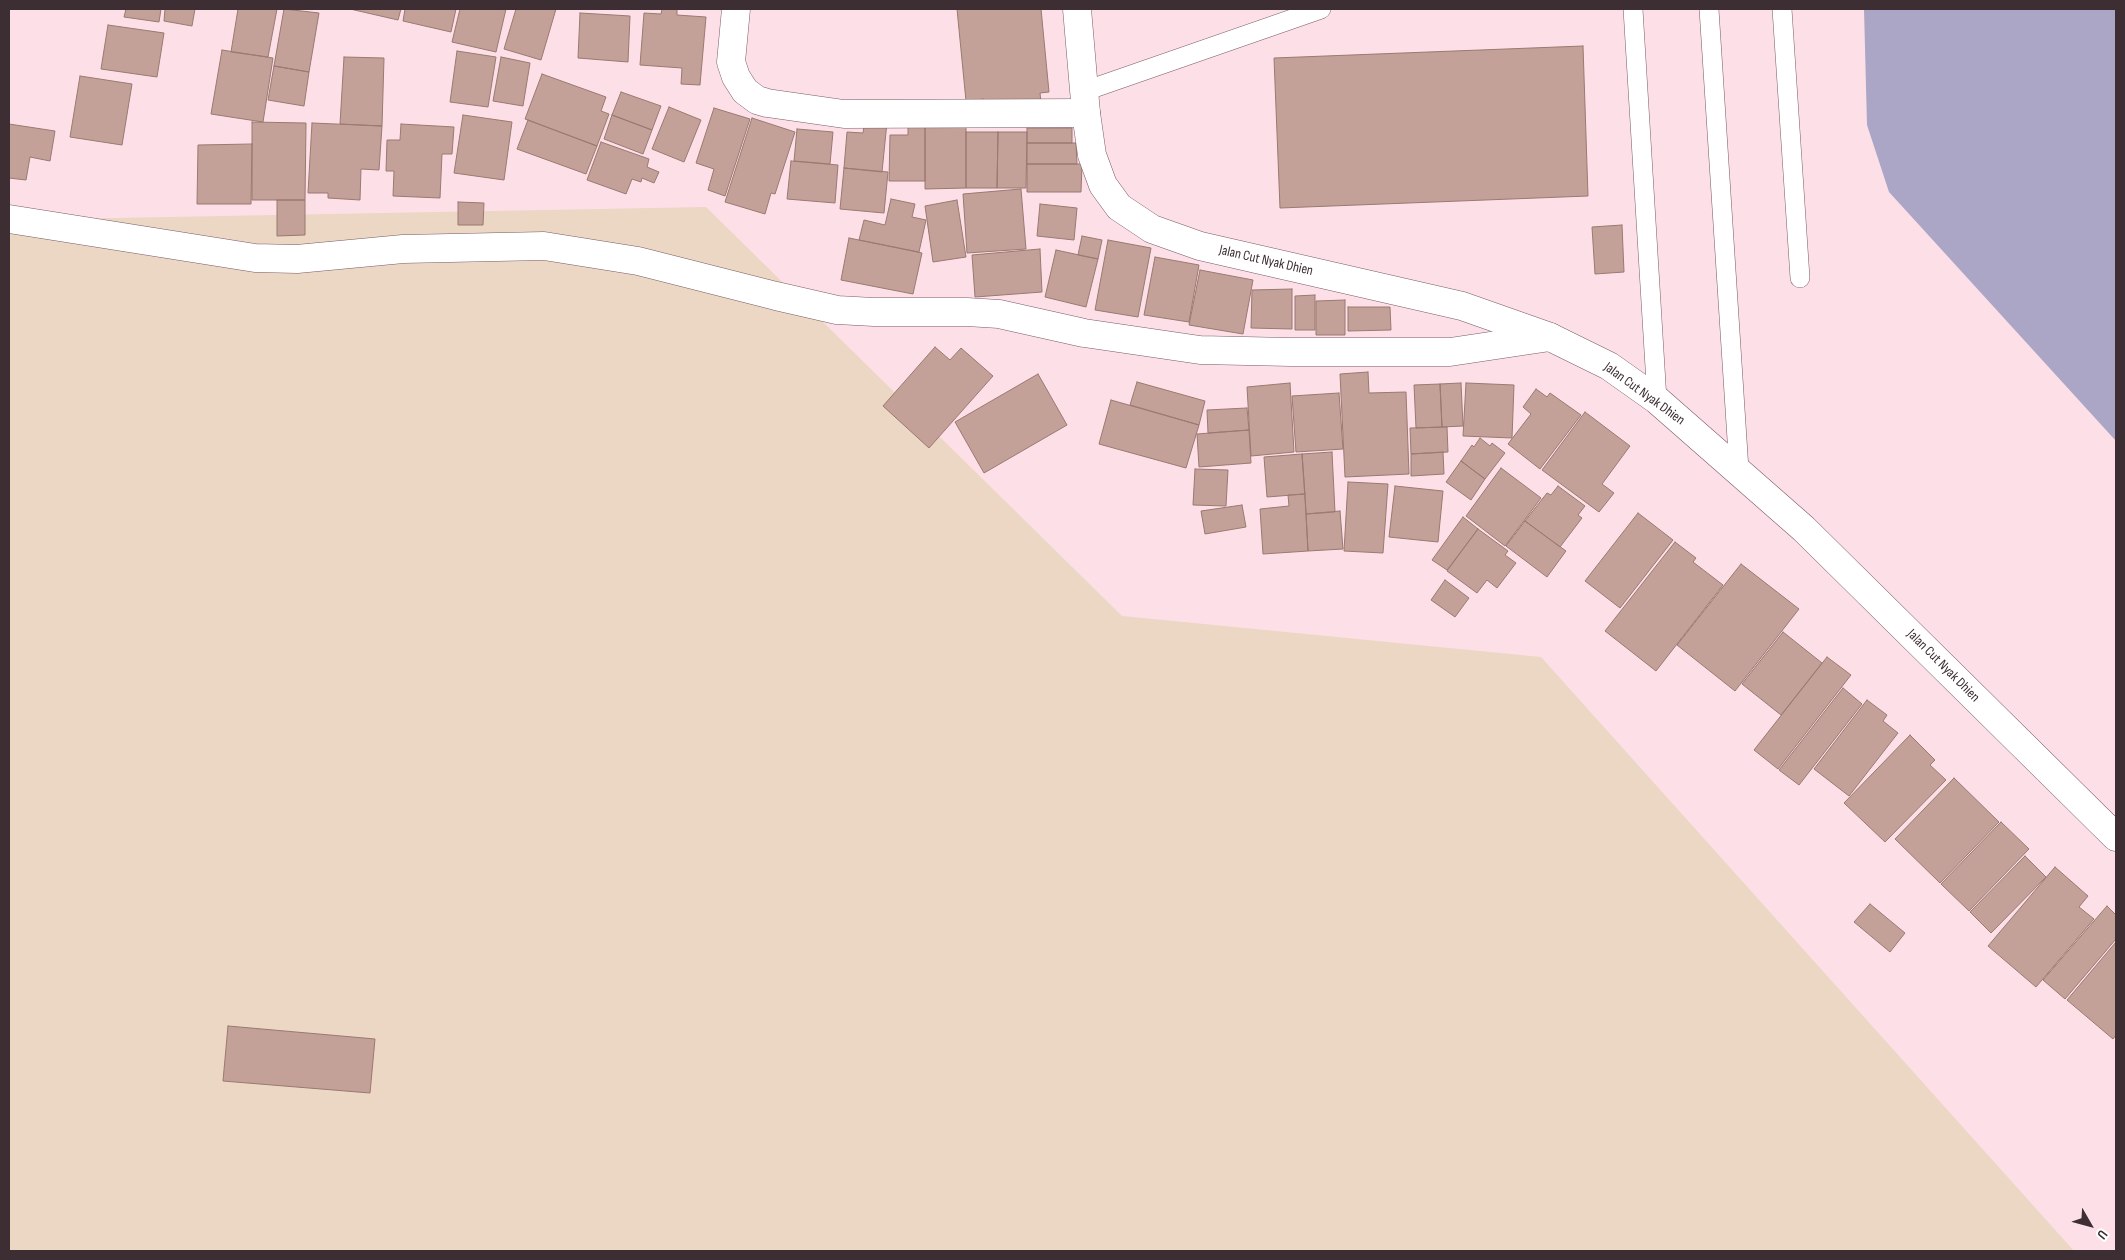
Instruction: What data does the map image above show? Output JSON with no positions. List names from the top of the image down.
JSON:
{
  "streets": {
    "main road": ["Jalan Cut Nyak Dhien"]
  },
  "north": "bottom right"
}
